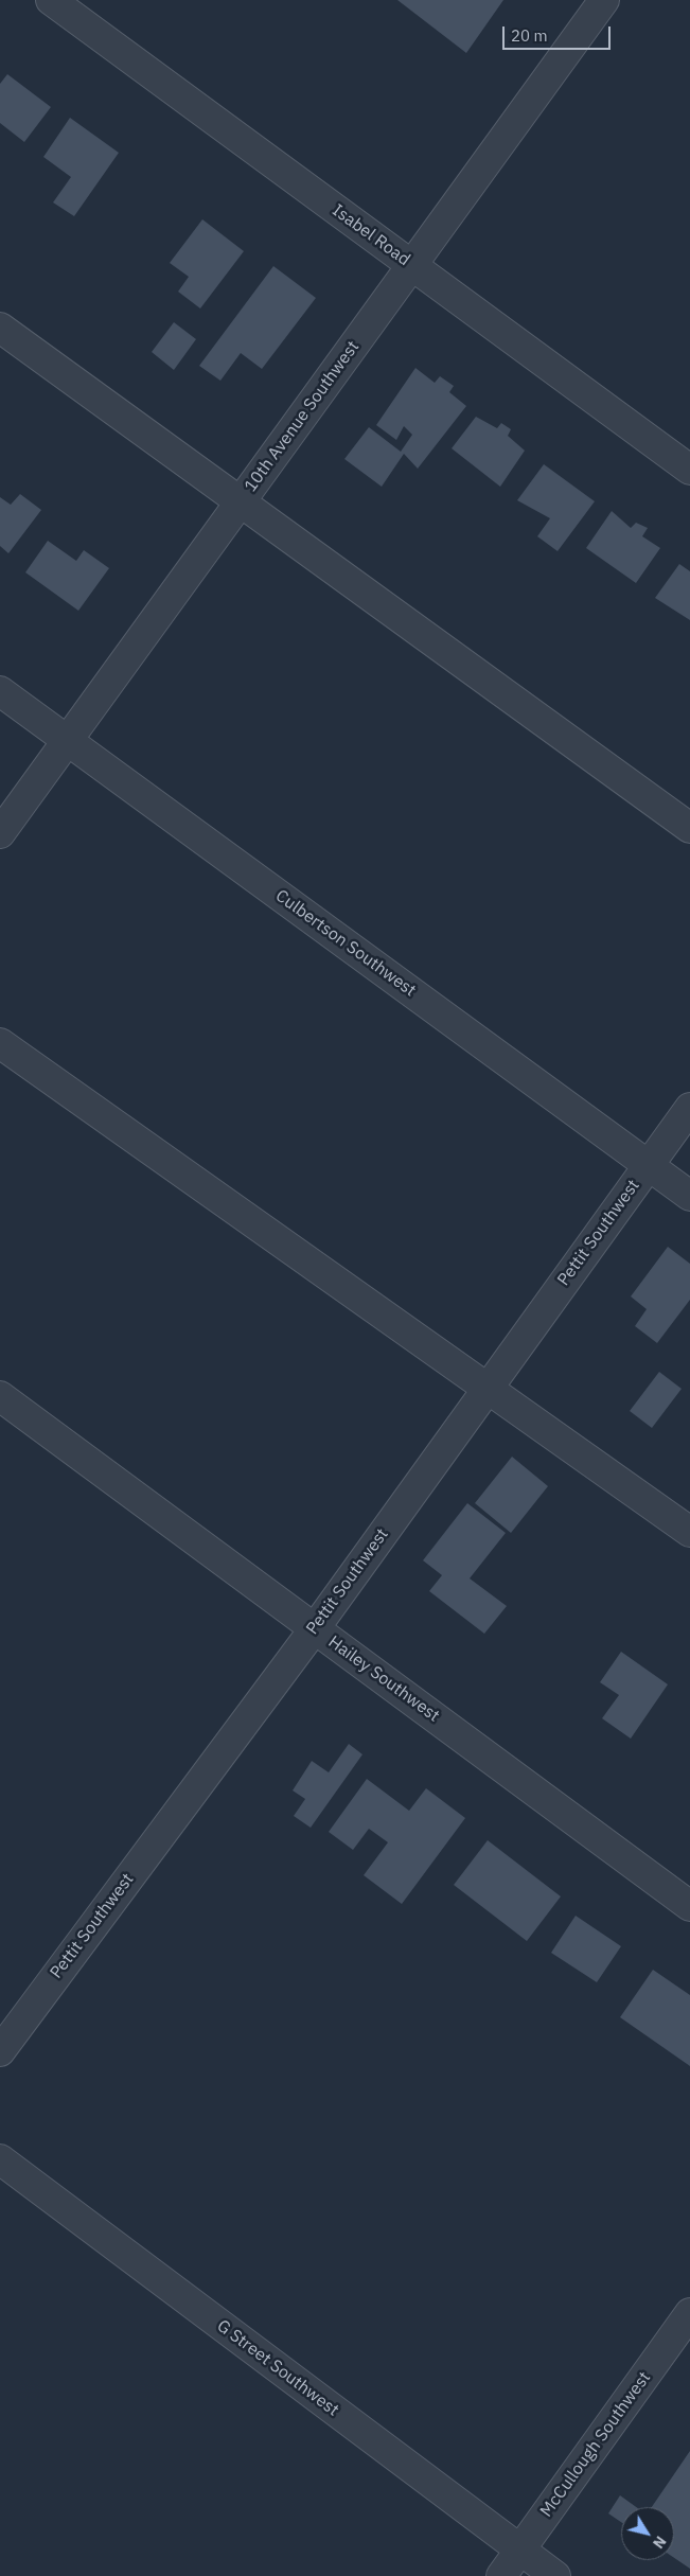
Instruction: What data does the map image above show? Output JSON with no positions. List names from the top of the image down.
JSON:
{
  "streets": {
    "street": [
      "Isabel Road",
      "10th Avenue Southwest",
      "Culbertson Southwest",
      "Pettit Southwest",
      "Hailey Southwest",
      "G Street Southwest",
      "McCullough Southwest"
    ]
  },
  "crossings": [
    ["Isabel Road", "10th Avenue Southwest"],
    ["10th Avenue Southwest", "Culbertson Southwest"],
    ["Culbertson Southwest", "Pettit Southwest"],
    ["Pettit Southwest", "Hailey Southwest"],
    ["G Street Southwest", "McCullough Southwest"]
  ],
  "scale_bar": "20 m",
  "north": "bottom right"
}
